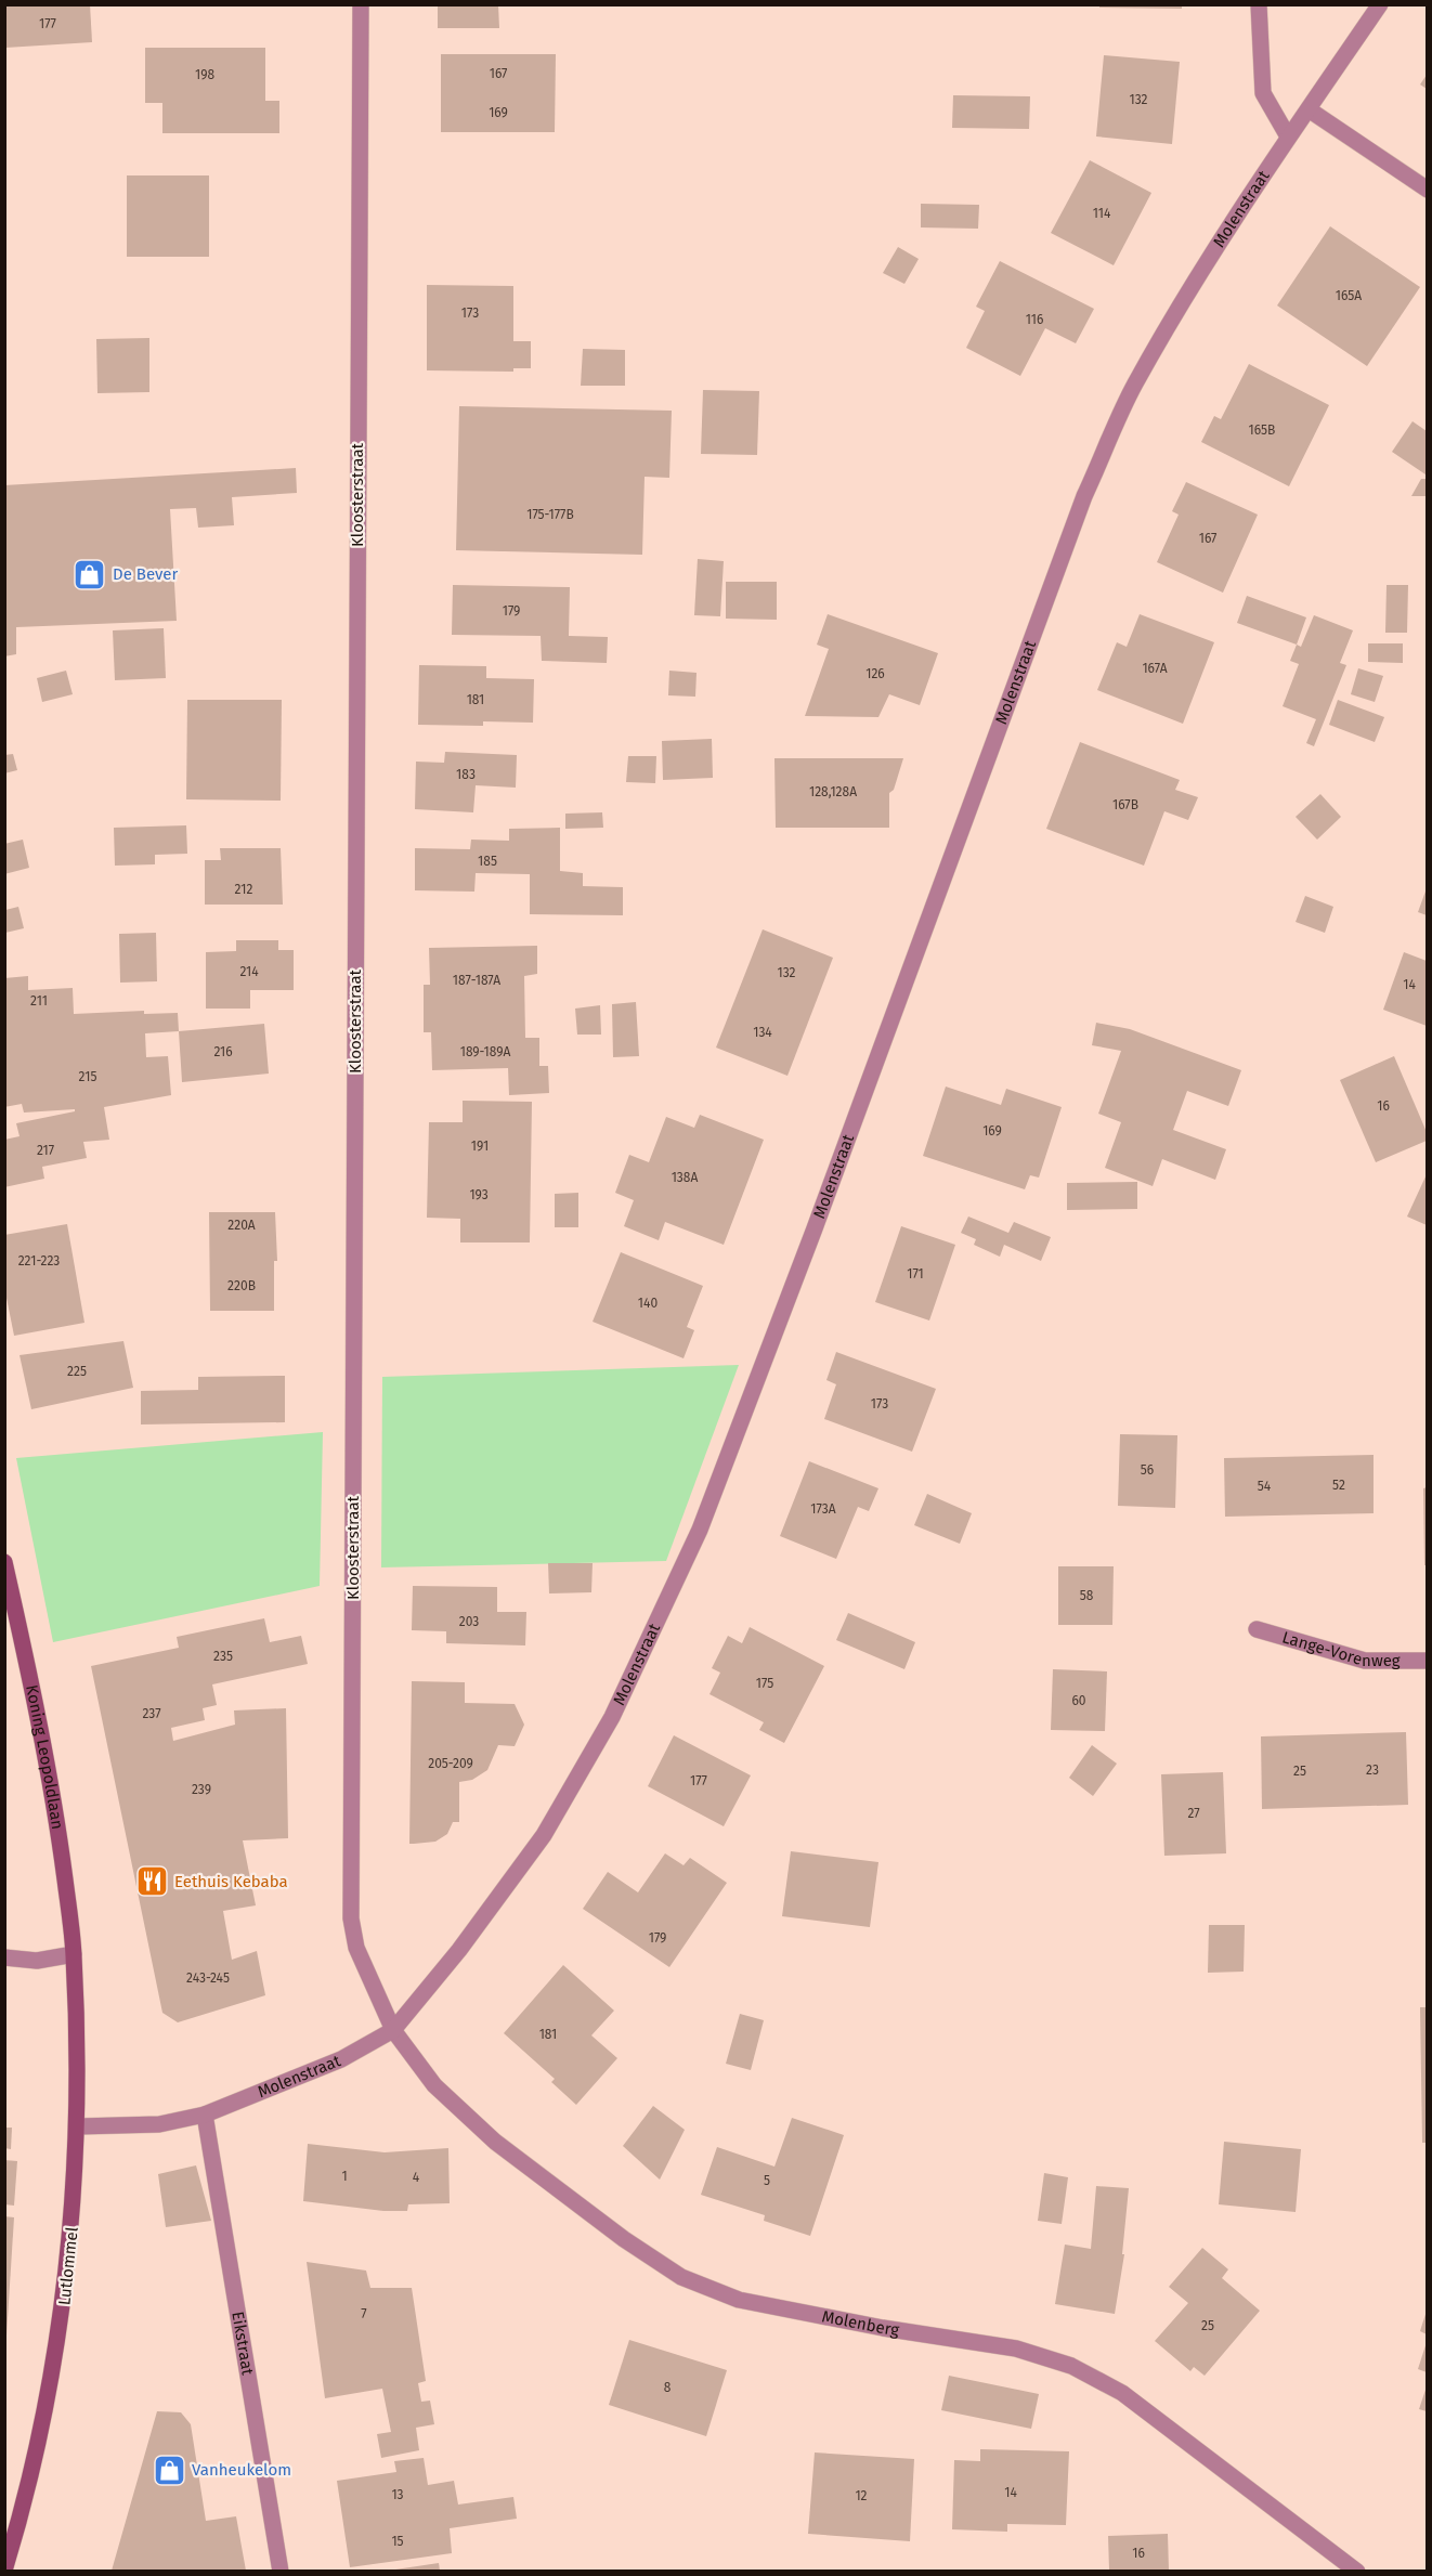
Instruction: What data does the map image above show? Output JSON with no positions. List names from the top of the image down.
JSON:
{
  "streets": {
    "main road": ["Koning Leopoldlaan", "Lutlommel"],
    "street": [
      "Molenstraat",
      "Kloosterstraat",
      "Lange-Vorenweg",
      "Molenberg",
      "Eikstraat"
    ]
  },
  "crossings": [
    ["Molenstraat", "Kloosterstraat"],
    ["Molenstraat", "Lutlommel"],
    ["Molenstraat", "Molenberg"],
    ["Molenstraat", "Eikstraat"],
    ["Kloosterstraat", "Molenberg"],
    ["Koning Leopoldlaan", "Lutlommel"]
  ],
  "places": {
    "shop": ["De Bever", "Vanheukelom"],
    "restaurant": ["Eethuis Kebaba"]
  },
  "house_numbers": [
    "177",
    "167",
    "198",
    "132",
    "169",
    "114",
    "165A",
    "173",
    "116",
    "165B",
    "175-177B",
    "167",
    "179",
    "167A",
    "126",
    "181",
    "183",
    "128,128A",
    "167B",
    "185",
    "212",
    "214",
    "132",
    "187-187A",
    "14",
    "211",
    "134",
    "216",
    "189-189A",
    "215",
    "16",
    "169",
    "191",
    "217",
    "138A",
    "193",
    "220A",
    "221-223",
    "171",
    "220B",
    "140",
    "225",
    "173",
    "56",
    "52",
    "54",
    "173A",
    "58",
    "203",
    "235",
    "175",
    "60",
    "237",
    "205-209",
    "23",
    "25",
    "177",
    "239",
    "27",
    "179",
    "243-245",
    "181",
    "1",
    "4",
    "5",
    "7",
    "25",
    "8",
    "14",
    "13",
    "12",
    "15",
    "16"
  ]
}
